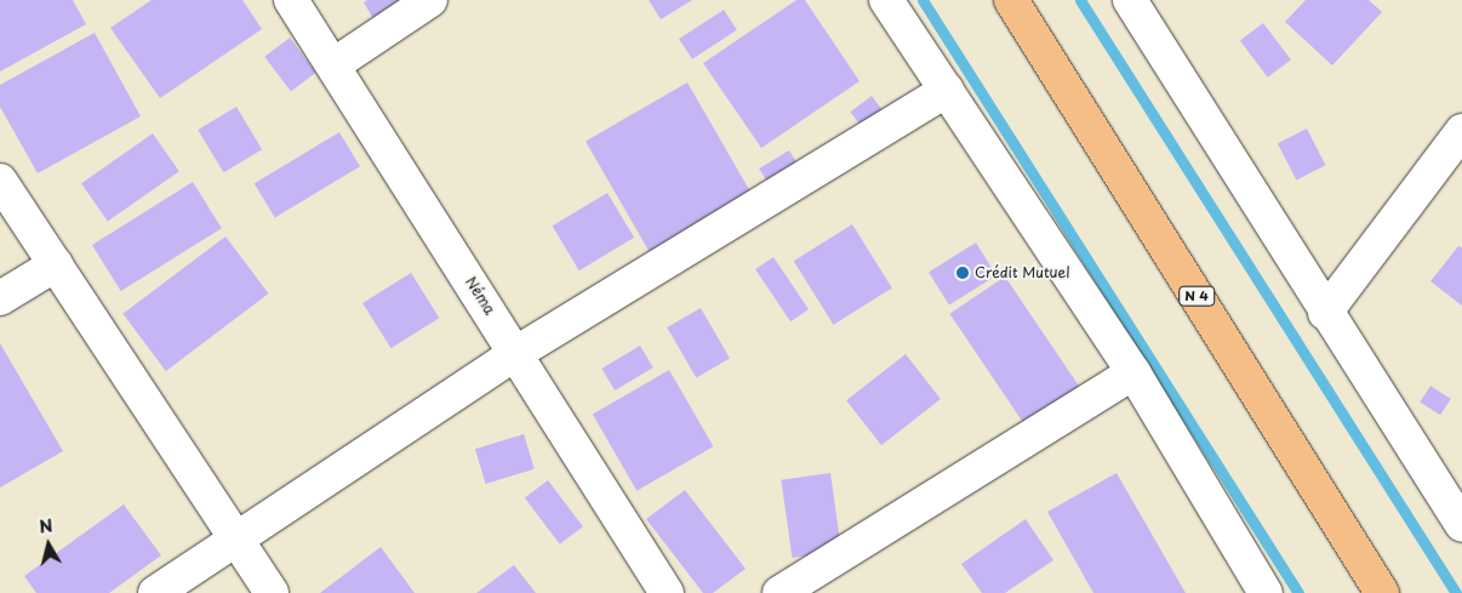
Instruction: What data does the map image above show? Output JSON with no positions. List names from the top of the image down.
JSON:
{
  "streets": {
    "highway": ["N 4"],
    "street": ["Néma"]
  },
  "places": ["Crédit Mutuel"],
  "north": "top"
}
